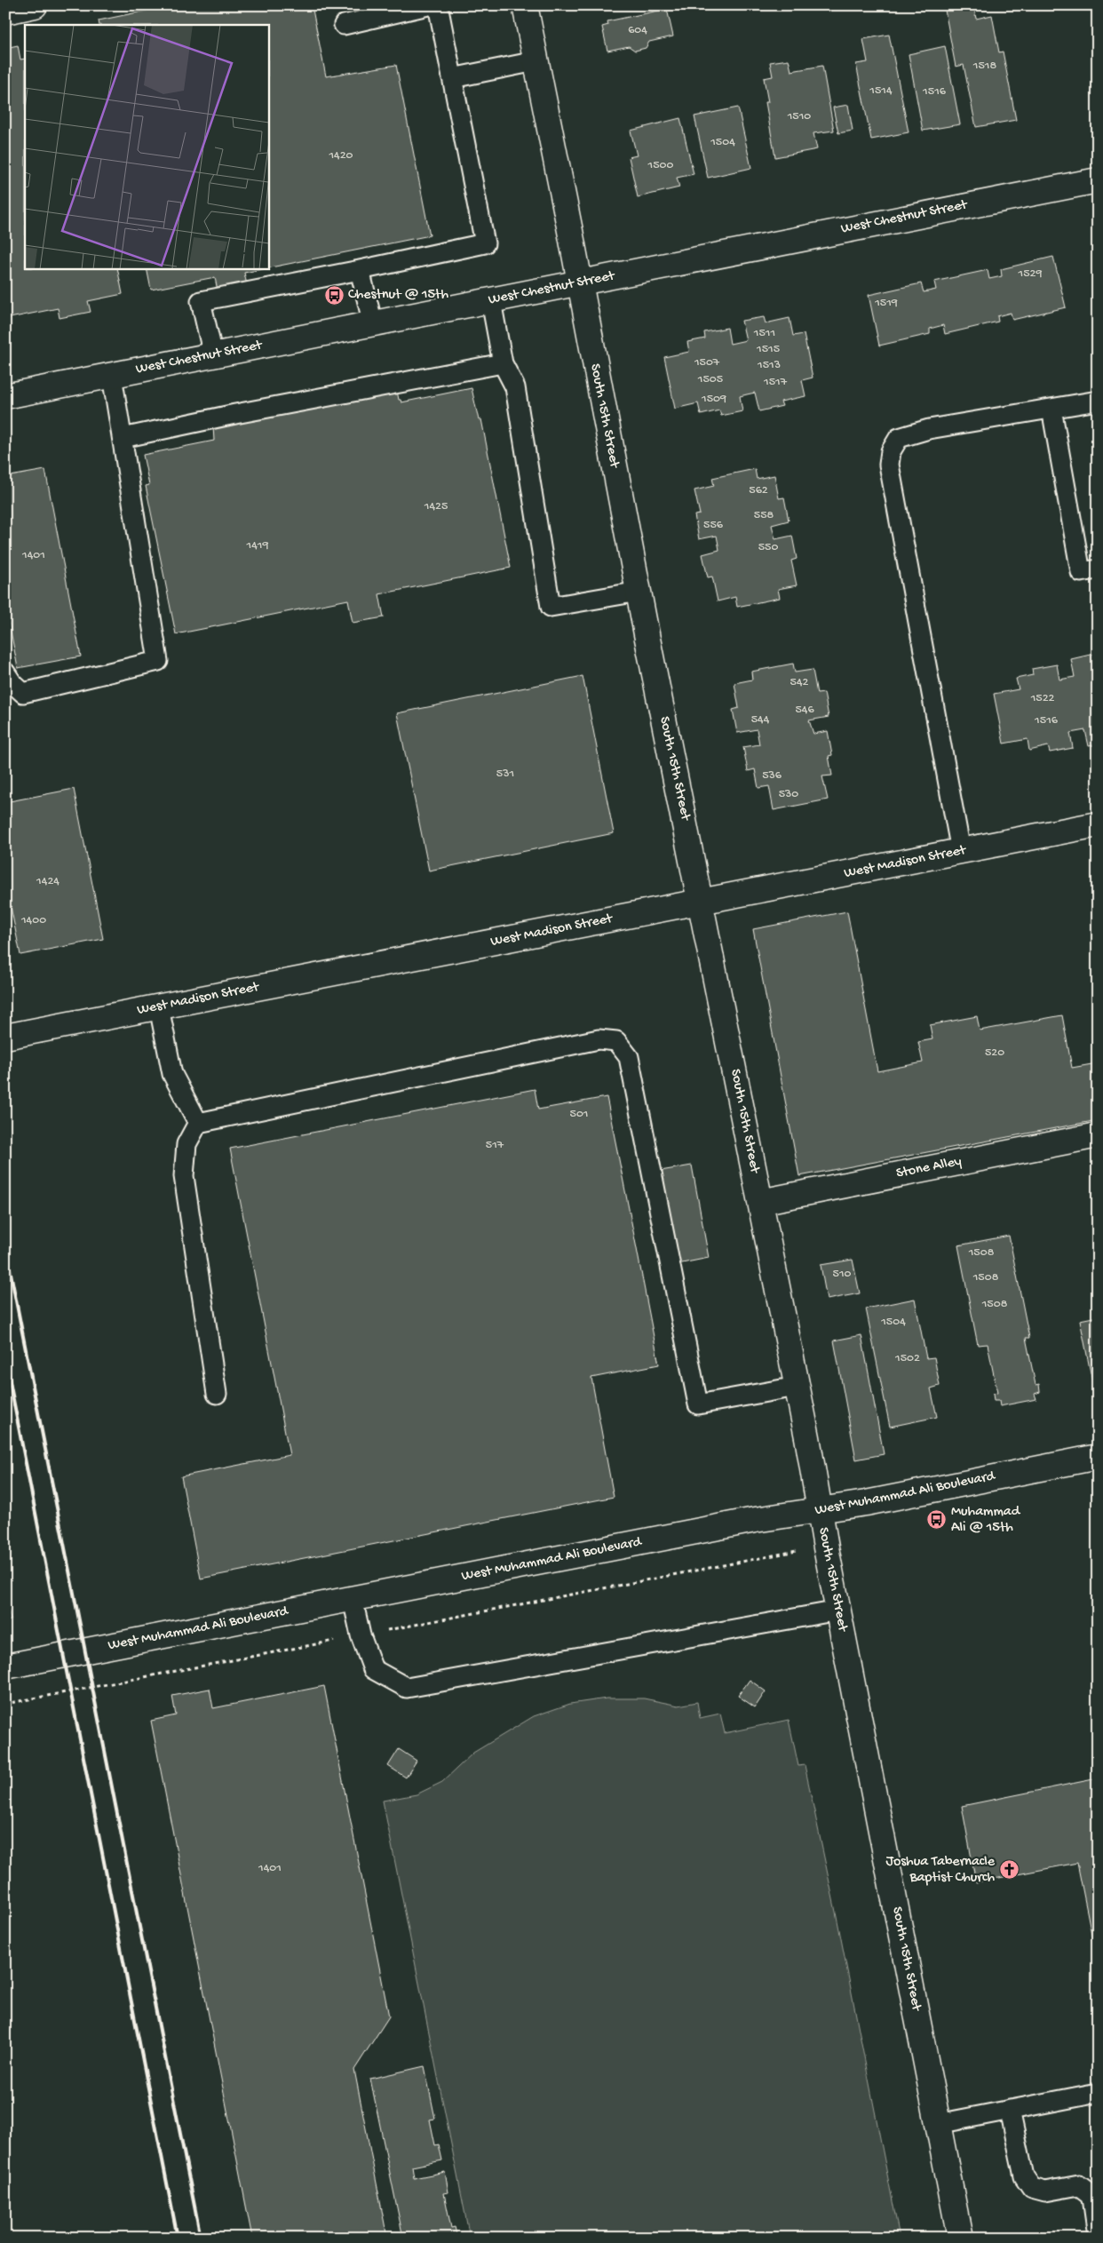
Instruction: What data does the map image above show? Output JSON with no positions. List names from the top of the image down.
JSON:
{
  "streets": {
    "street": [
      "West Chestnut Street",
      "South 15th Street",
      "West Madison Street",
      "Stone Alley",
      "West Muhammad Ali Boulevard"
    ]
  },
  "crossings": [
    ["West Chestnut Street", "South 15th Street"],
    ["South 15th Street", "West Madison Street"],
    ["South 15th Street", "Stone Alley"],
    ["South 15th Street", "West Muhammad Ali Boulevard"]
  ],
  "places": {
    "bus stop": ["Chestnut @ 15th", "Muhammad Ali @ 15th"],
    "church": ["Joshua Tabernacle Baptist Church"]
  },
  "house_numbers": [
    "604",
    "1518",
    "1514",
    "1516",
    "1510",
    "1504",
    "1420",
    "1500",
    "1529",
    "1519",
    "1511",
    "1515",
    "1507",
    "1513",
    "1505",
    "1517",
    "1509",
    "562",
    "1425",
    "558",
    "556",
    "1419",
    "550",
    "1401",
    "542",
    "1522",
    "546",
    "544",
    "1516",
    "531",
    "536",
    "530",
    "1424",
    "1400",
    "520",
    "501",
    "517",
    "1508",
    "510",
    "1508",
    "1508",
    "1504",
    "1502",
    "1401"
  ]
}
